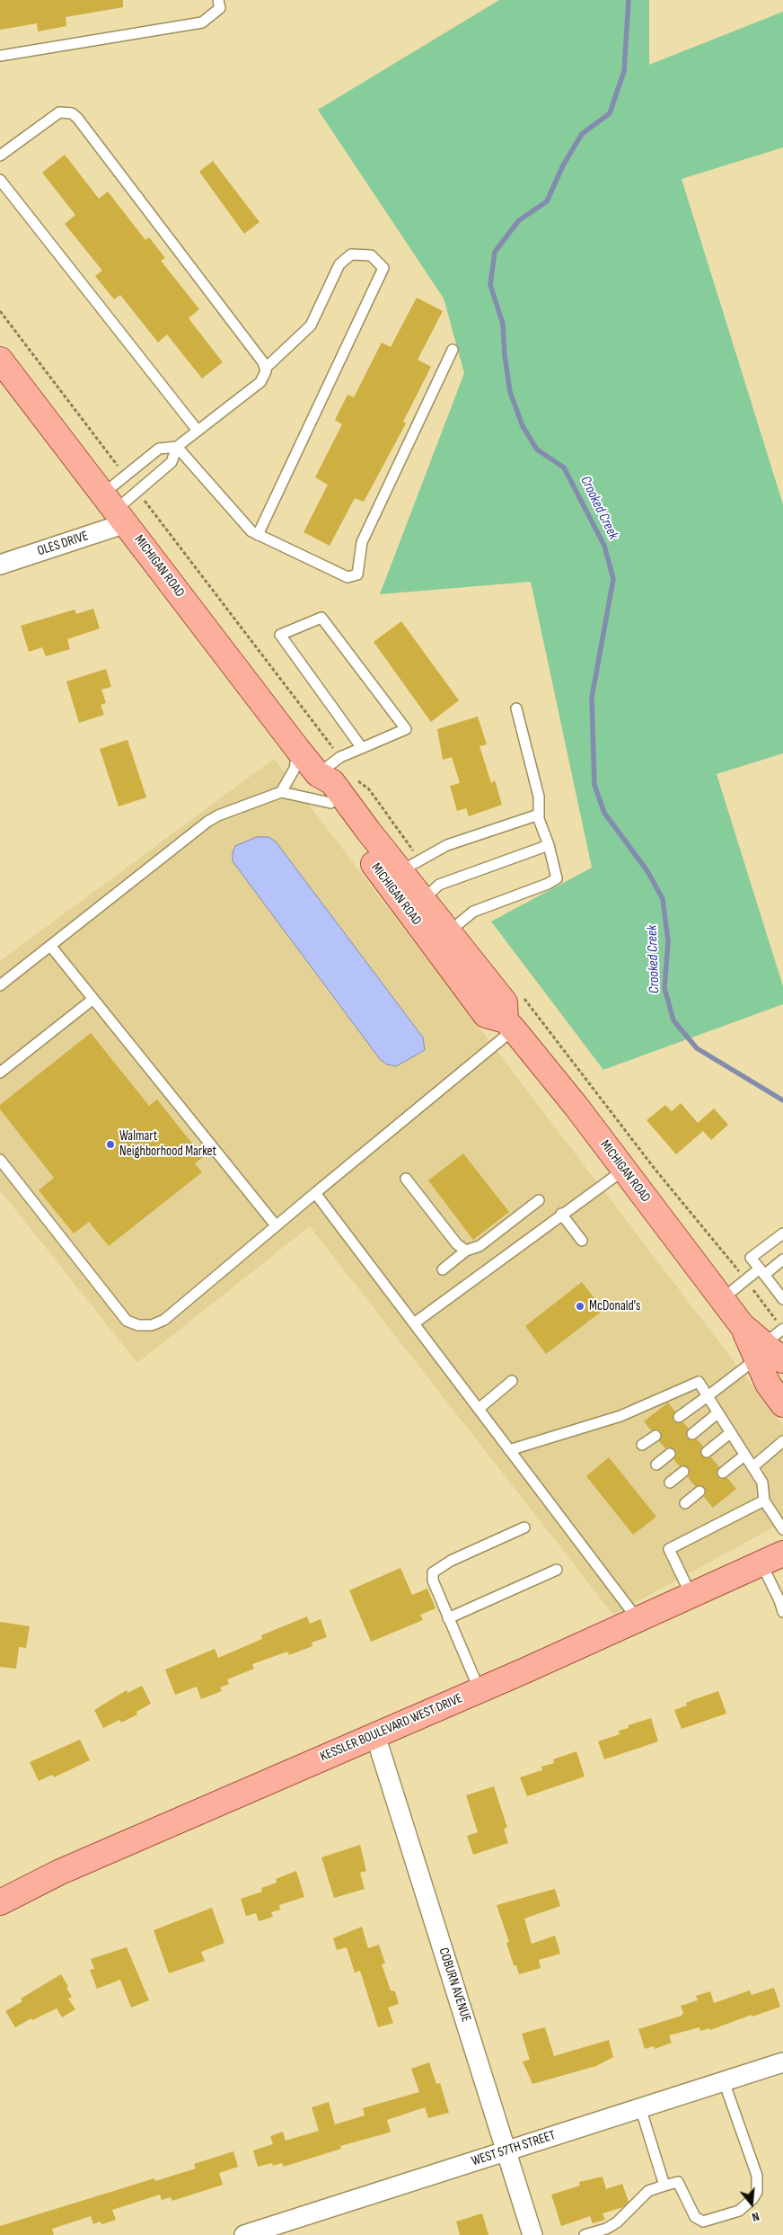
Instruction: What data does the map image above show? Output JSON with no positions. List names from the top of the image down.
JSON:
{
  "streets": {
    "main road": ["MICHIGAN ROAD", "KESSLER BOULEVARD WEST DRIVE"],
    "street": ["OLES DRIVE", "COBURN AVENUE", "WEST 57TH STREET"]
  },
  "crossings": [
    ["OLES DRIVE", "MICHIGAN ROAD"],
    ["KESSLER BOULEVARD WEST DRIVE", "COBURN AVENUE"],
    ["COBURN AVENUE", "WEST 57TH STREET"]
  ],
  "water": ["Crooked Creek"],
  "places": ["Walmart Neighborhood Market", "McDonald's"],
  "north": "bottom"
}
